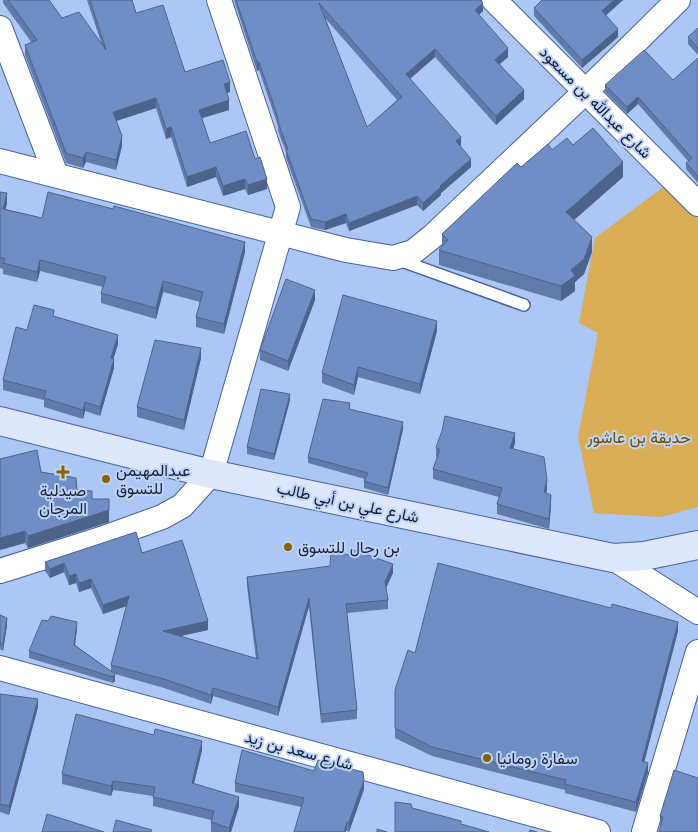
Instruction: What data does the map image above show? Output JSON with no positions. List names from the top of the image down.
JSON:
{
  "streets": {
    "street": ["شارع عبدالله بن مسعود", "شارع علي بن أبي طالب", "شارع سعد بن زيد"]
  },
  "parks": ["حديقة بن عاشور"],
  "places": {
    "health": ["صيدلية المرجان"],
    "other": ["عبدالمهيمن للتسوق", "بن رحال للتسوق", "سفارة رومانيا"]
  }
}
